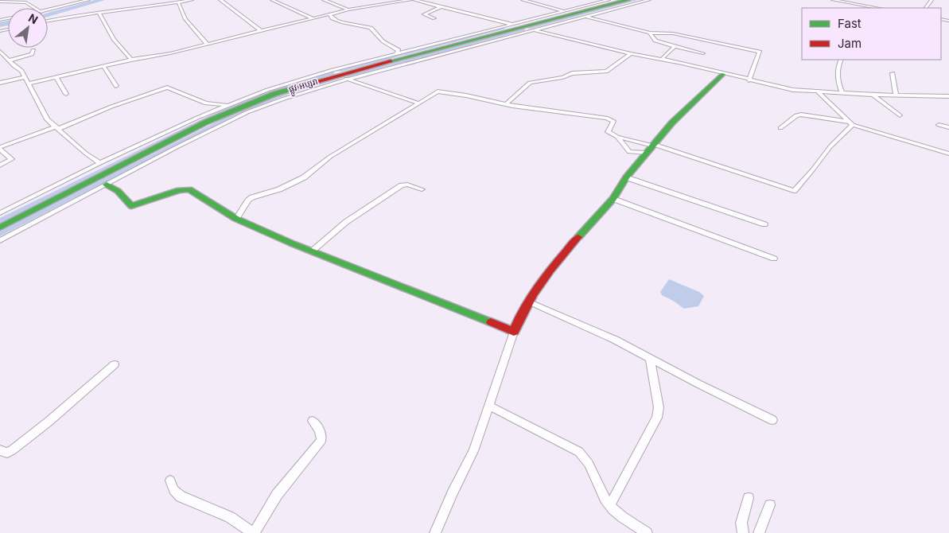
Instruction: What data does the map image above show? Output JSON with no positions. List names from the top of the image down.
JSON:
{
  "streets": {
    "street": ["ផ្លូវ អប្សរា"]
  },
  "legend": ["Fast", "Jam"],
  "north": "top right"
}
